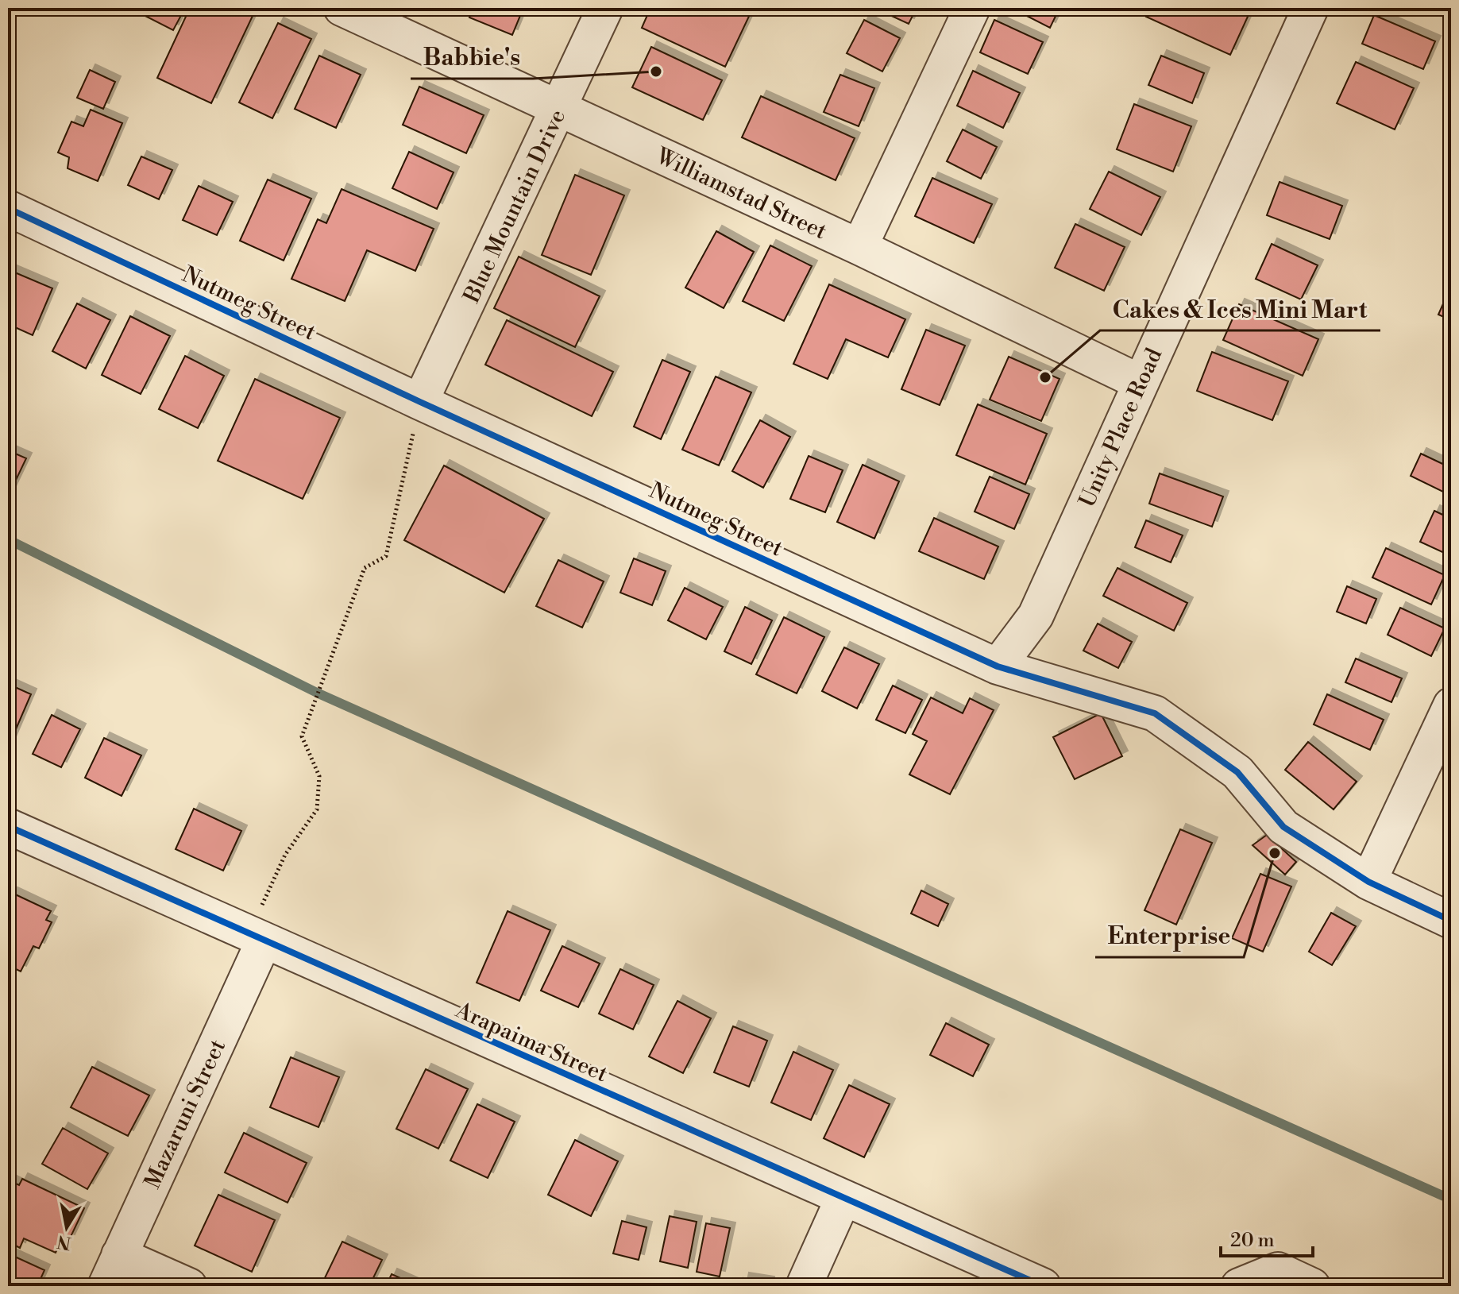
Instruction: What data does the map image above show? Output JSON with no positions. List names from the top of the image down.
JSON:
{
  "streets": {
    "street": [
      "Williamstad Street",
      "Blue Mountain Drive",
      "Nutmeg Street",
      "Unity Place Road",
      "Arapaima Street",
      "Mazaruni Street"
    ]
  },
  "crossings": [
    ["Williamstad Street", "Blue Mountain Drive"],
    ["Williamstad Street", "Unity Place Road"],
    ["Blue Mountain Drive", "Nutmeg Street"],
    ["Nutmeg Street", "Unity Place Road"],
    ["Arapaima Street", "Mazaruni Street"]
  ],
  "places": ["Babbie's", "Cakes & Ices Mini Mart", "Enterprise"],
  "scale_bar": "20 m",
  "north": "bottom"
}
